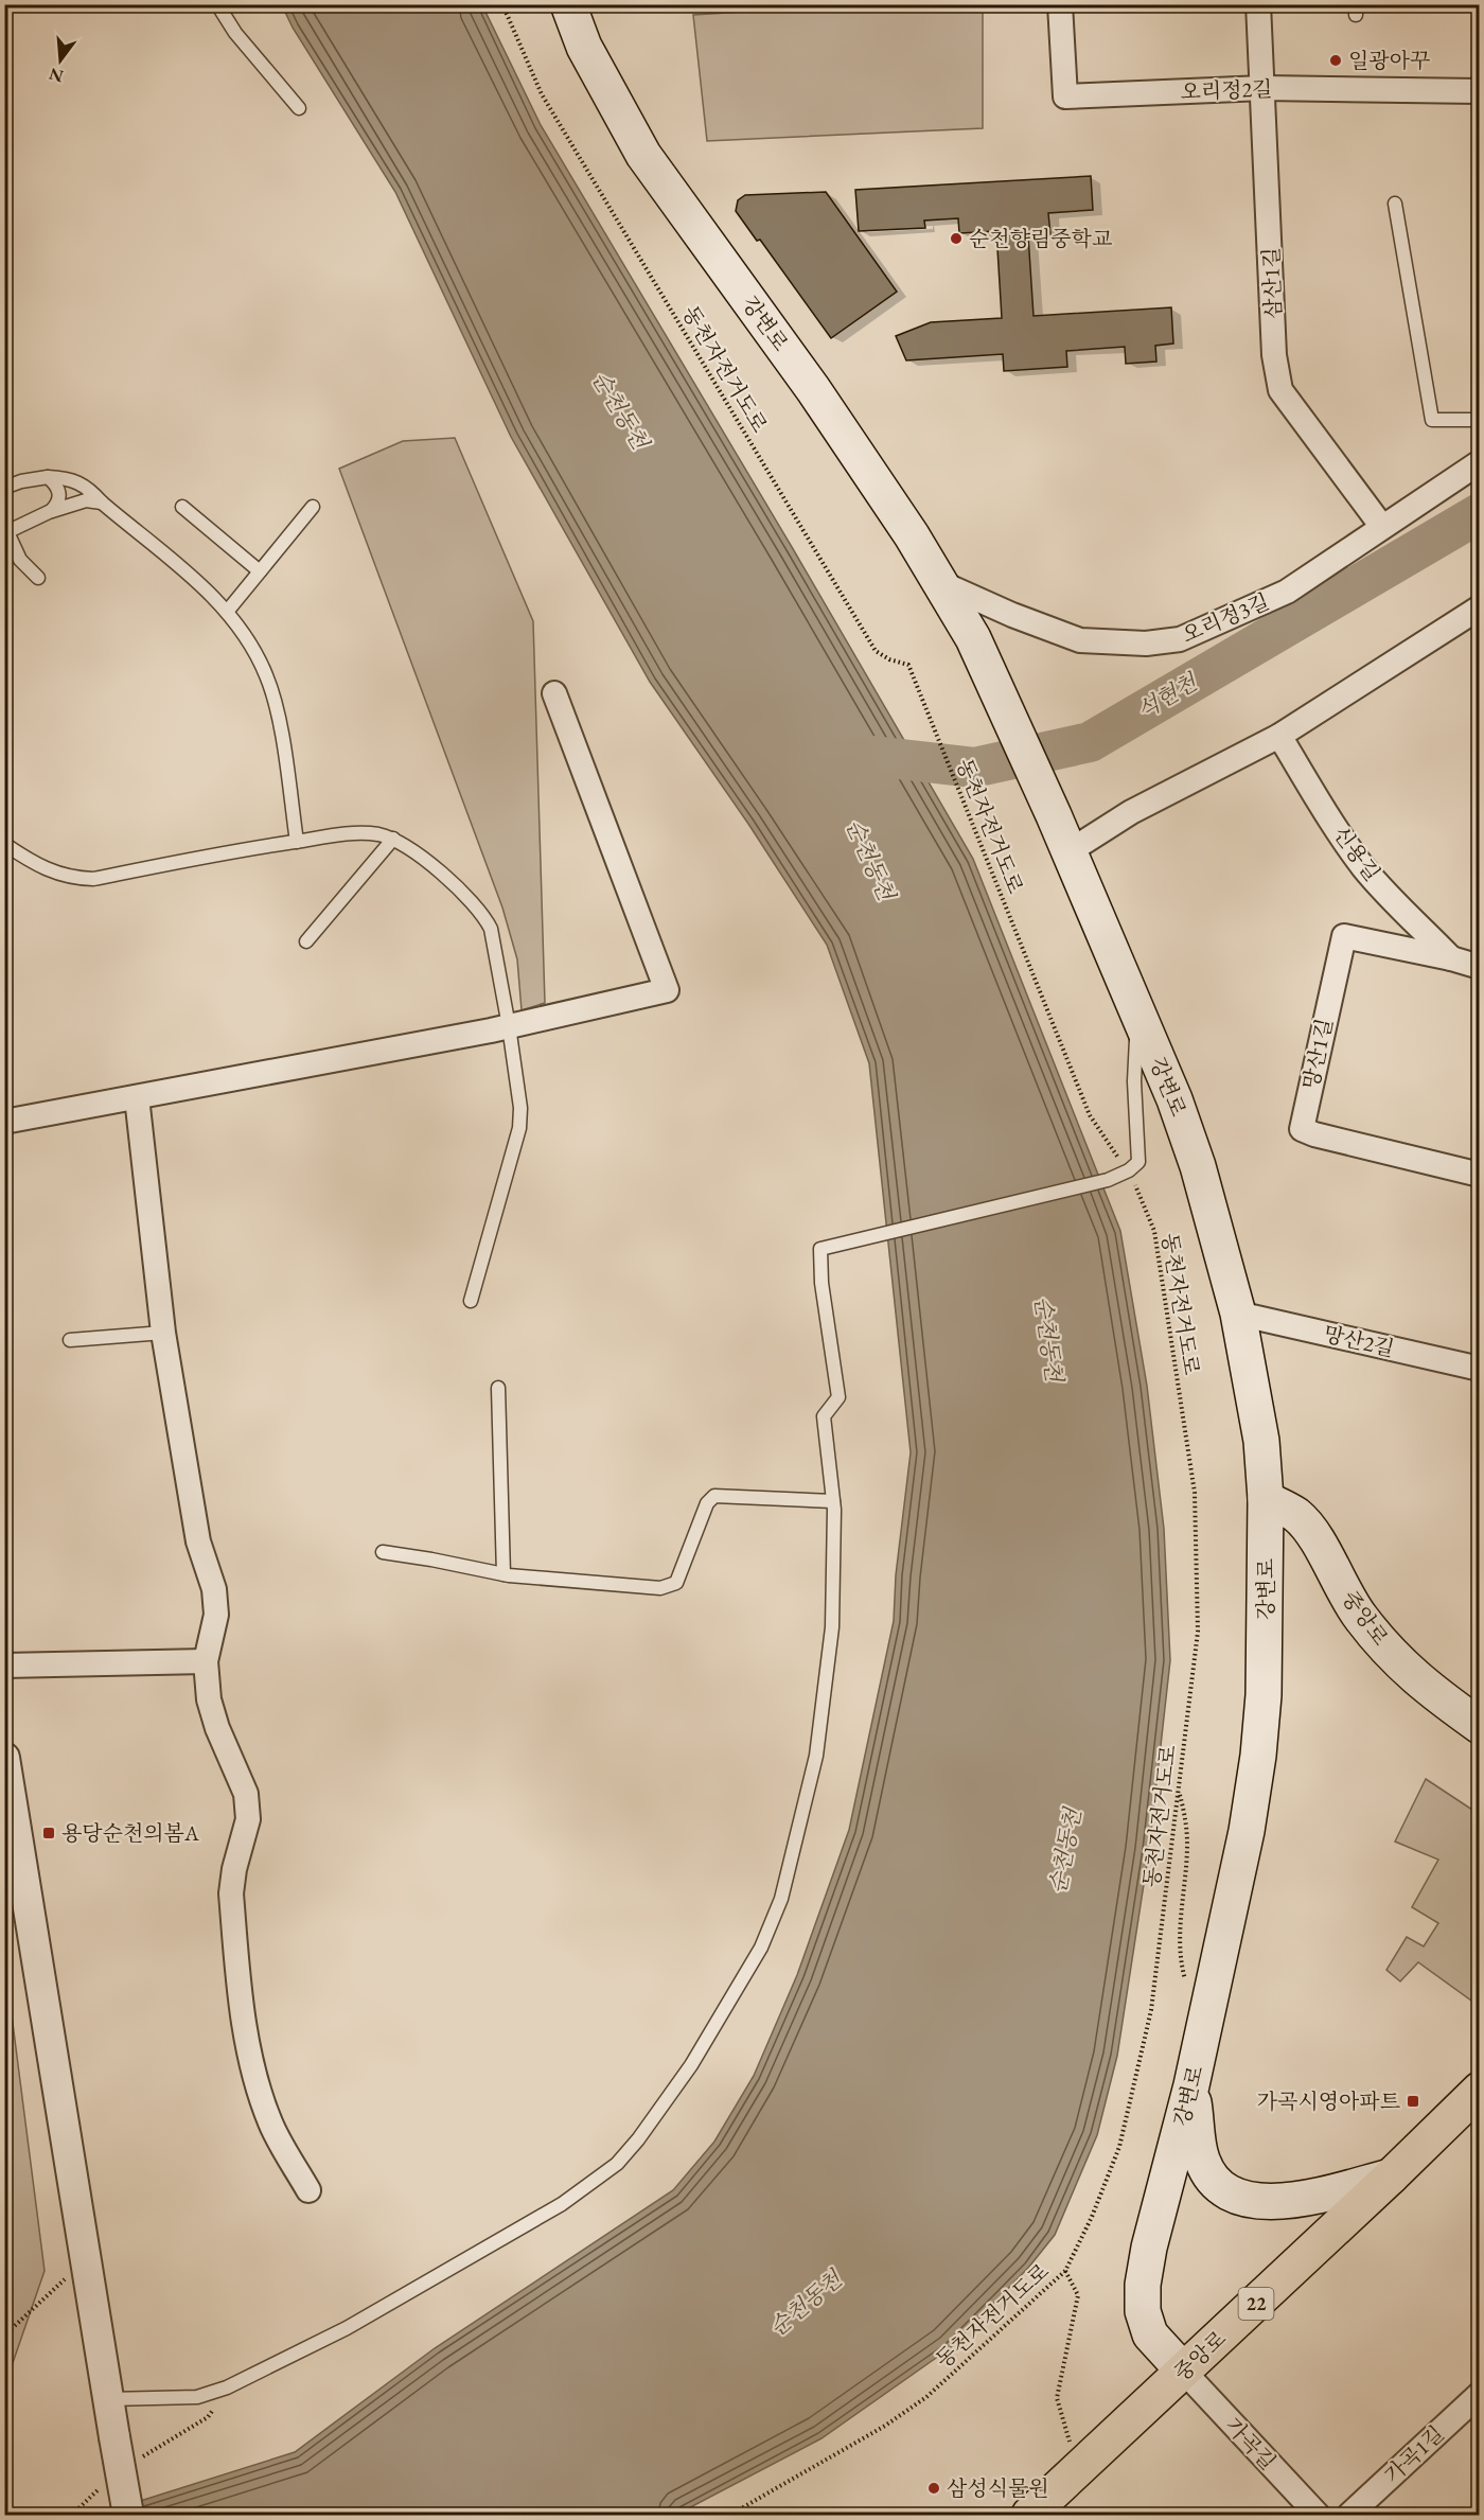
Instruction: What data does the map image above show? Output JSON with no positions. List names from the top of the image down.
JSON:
{
  "streets": {
    "main road": ["강변로", "중앙로", "22"],
    "street": [
      "오리정2길",
      "삼산1길",
      "오리정3길",
      "신용길",
      "망산1길",
      "망산2길",
      "가곡길",
      "가곡1길"
    ],
    "path": ["동천자전거도로"]
  },
  "crossings": [
    ["오리정2길", "삼산1길"],
    ["삼산1길", "오리정3길"],
    ["강변로", "오리정3길"],
    ["강변로", "망산2길"],
    ["강변로", "중앙로"],
    ["강변로", "가곡길"],
    ["신용길", "망산1길"],
    ["중앙로", "가곡길"]
  ],
  "water": ["순천동천", "석현천"],
  "places": {
    "other": ["일광아꾸", "순천향림중학교", "삼성식물원"],
    "transit": ["용당순천의봄A", "가곡시영아파트"]
  },
  "north": "bottom"
}
